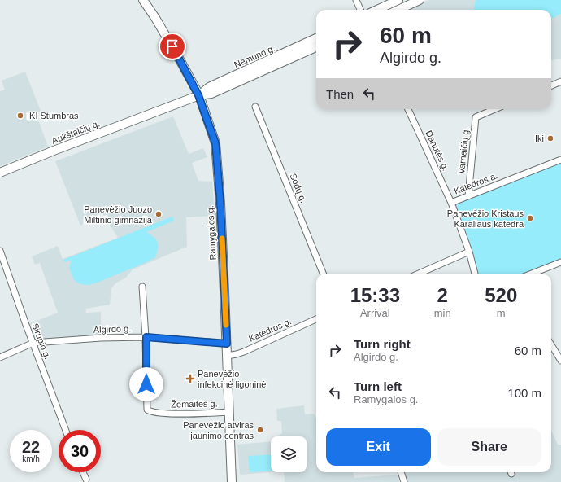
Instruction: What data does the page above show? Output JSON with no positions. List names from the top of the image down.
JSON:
{
  "streets": {
    "main road": ["Nemuno g.", "Aukštaičių g.", "Ramygalos g."],
    "street": [
      "Danutės g.",
      "Varnaičių g.",
      "Katedros a.",
      "Sodų g.",
      "Algirdo g.",
      "Katedros g.",
      "Sirupio g.",
      "Žemaitės g."
    ]
  },
  "crossings": [
    ["Nemuno g.", "Aukštaičių g."],
    ["Nemuno g.", "Ramygalos g."],
    ["Danutės g.", "Katedros a."],
    ["Varnaičių g.", "Katedros a."],
    ["Ramygalos g.", "Algirdo g."],
    ["Ramygalos g.", "Katedros g."],
    ["Ramygalos g.", "Žemaitės g."],
    ["Algirdo g.", "Sirupio g."],
    ["Algirdo g.", "Žemaitės g."]
  ],
  "places": {
    "other": [
      "IKI Stumbras",
      "Iki",
      "Panevėžio Juozo Miltinio gimnazija",
      "Panevėžio Kristaus Karaliaus katedra",
      "Panevėžio atviras jaunimo centras"
    ],
    "health": ["Panevėžio infekcinė ligoninė"]
  },
  "page": {
    "turn": ["60 m", "Algirdo g."],
    "then": "Then",
    "eta": [
      "15:33",
      "Arrival",
      "2",
      "min",
      "520",
      "m"
    ],
    "list": [
      {
        "name": "Turn right",
        "note": "Algirdo g.",
        "value": "60 m"
      },
      {
        "name": "Turn left",
        "note": "Ramygalos g.",
        "value": "100 m"
      }
    ],
    "buttons": ["Exit", "Share"],
    "speed": "22 km/h",
    "limit": "30"
  }
}
